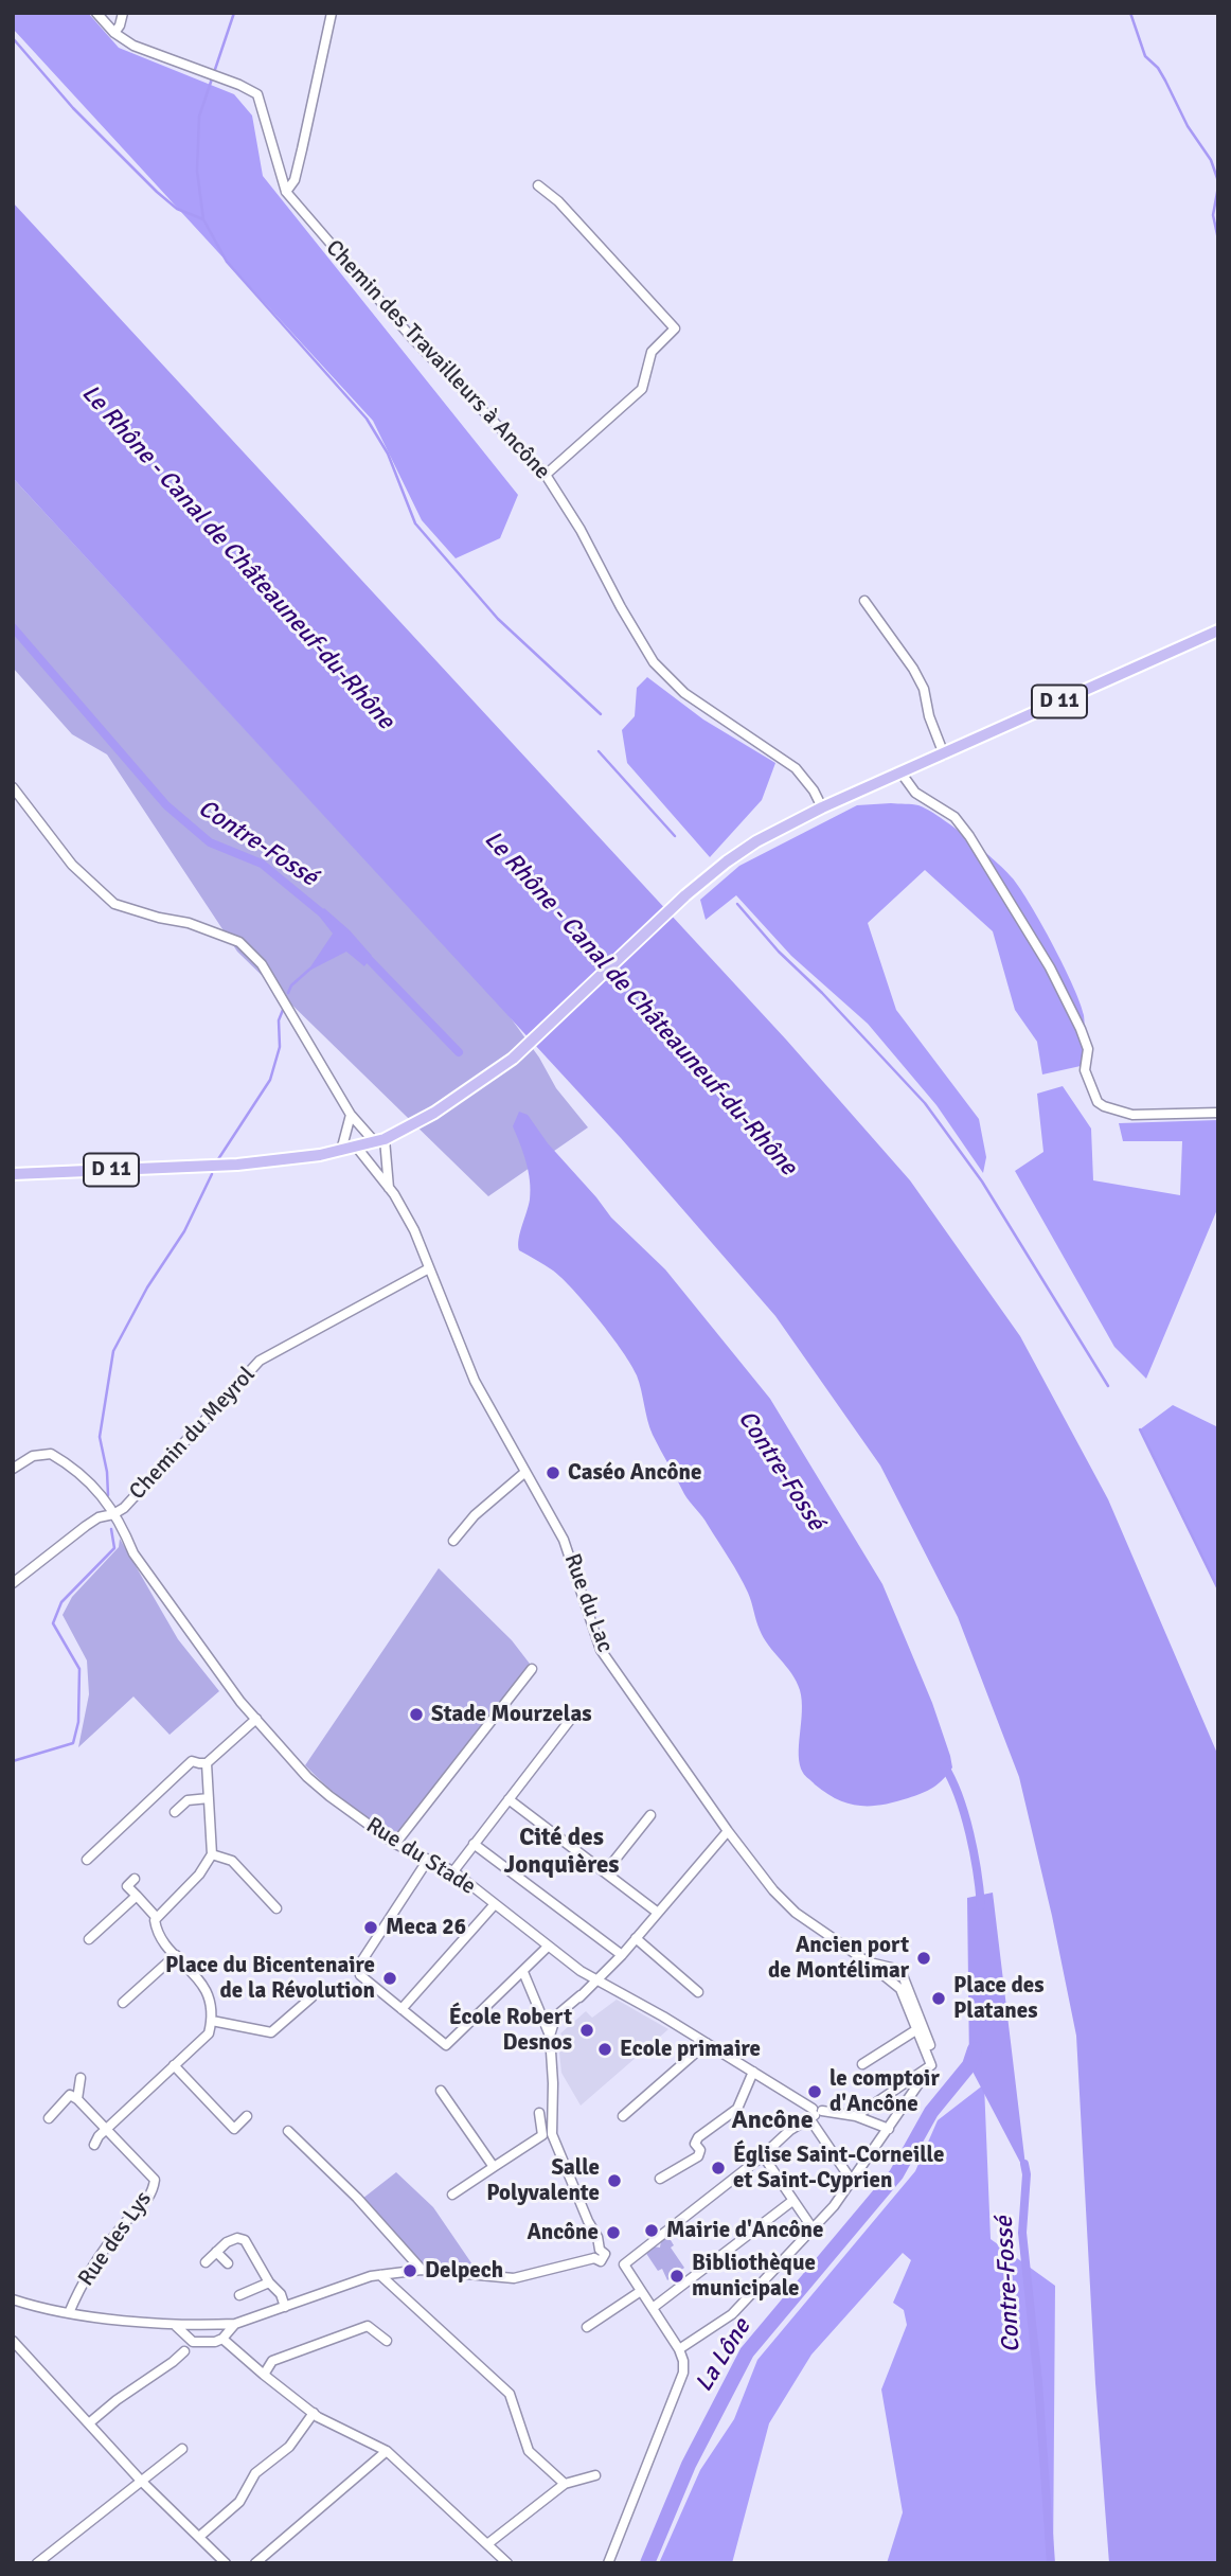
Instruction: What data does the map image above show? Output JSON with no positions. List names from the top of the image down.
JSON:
{
  "streets": {
    "main road": ["D 11"],
    "street": [
      "Chemin des Travailleurs à Ancône",
      "Chemin du Meyrol",
      "Rue du Lac",
      "Rue du Stade",
      "Rue des Lys"
    ]
  },
  "crossings": [
    ["Chemin des Travailleurs à Ancône", "D 11"],
    ["D 11", "Rue du Lac"],
    ["Chemin du Meyrol", "Rue du Lac"],
    ["Chemin du Meyrol", "Rue du Stade"]
  ],
  "districts": ["Cité des Jonquières", "Ancône"],
  "water": ["Le Rhône - Canal de Châteauneuf-du-Rhône", "Contre-Fossé", "La Lône"],
  "places": [
    "Caséo Ancône",
    "Stade Mourzelas",
    "Meca 26",
    "Ancien port de Montélimar",
    "Place du Bicentenaire de la Révolution",
    "Place des Platanes",
    "École Robert Desnos",
    "Ecole primaire",
    "le comptoir d'Ancône",
    "Église Saint-Corneille et Saint-Cyprien",
    "Salle Polyvalente",
    "Mairie d'Ancône",
    "Ancône",
    "Delpech",
    "Bibliothèque municipale"
  ]
}
